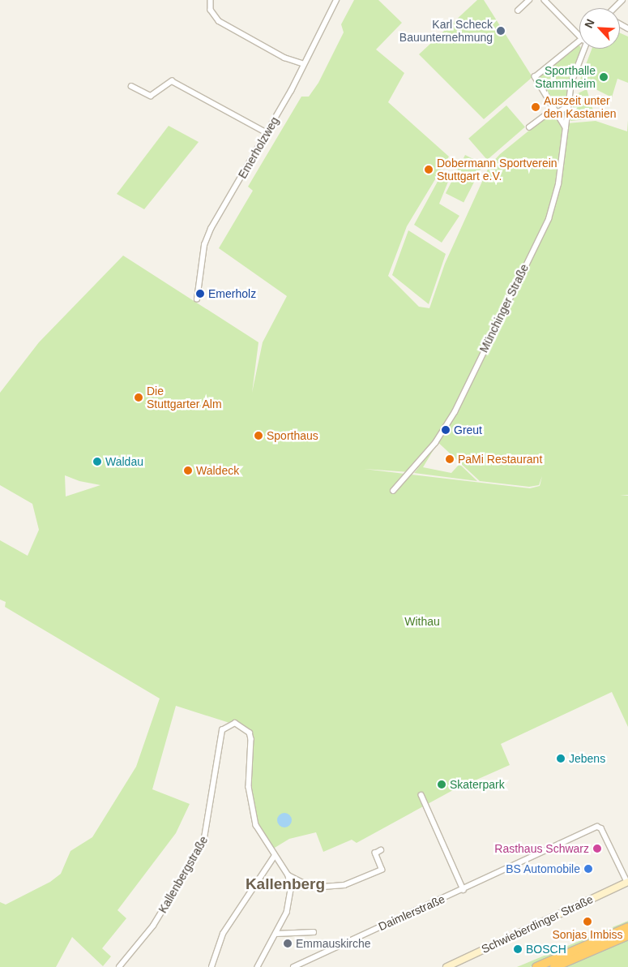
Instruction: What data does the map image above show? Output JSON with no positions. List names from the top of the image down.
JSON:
{
  "streets": {
    "street": [
      "Emerholzweg",
      "Münchinger Straße",
      "Kallenbergstraße",
      "Daimlerstraße",
      "Schwieberdinger Straße"
    ]
  },
  "crossings": [
    ["Daimlerstraße", "Schwieberdinger Straße"]
  ],
  "districts": ["Kallenberg"],
  "parks": ["Withau"],
  "places": [
    "Karl Scheck Bauunternehmung",
    "Sporthalle Stammheim",
    "Auszeit unter den Kastanien",
    "Dobermann Sportverein Stuttgart e.V.",
    "Emerholz",
    "Die Stuttgarter Alm",
    "Greut",
    "Sporthaus",
    "PaMi Restaurant",
    "Waldau",
    "Waldeck",
    "Jebens",
    "Skaterpark",
    "Rasthaus Schwarz",
    "BS Automobile",
    "Sonjas Imbiss",
    "Emmauskirche",
    "BOSCH"
  ],
  "north": "top left"
}
